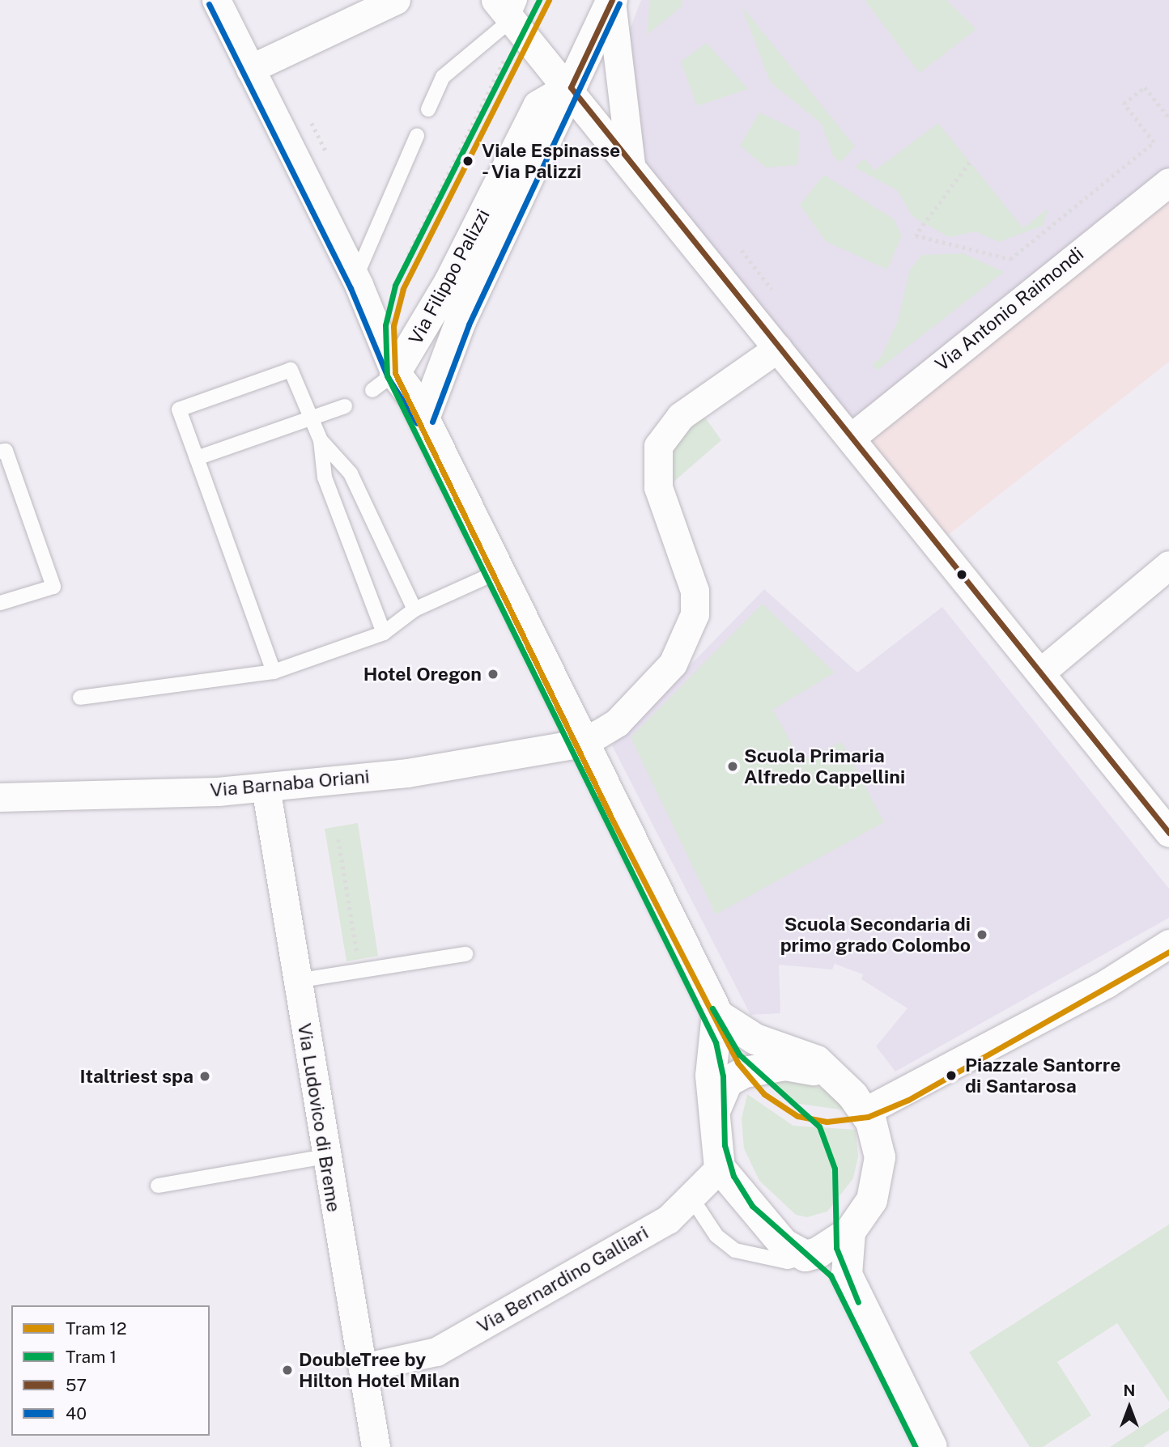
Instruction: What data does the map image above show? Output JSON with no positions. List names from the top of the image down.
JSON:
{
  "streets": {
    "street": [
      "Via Filippo Palizzi",
      "Via Antonio Raimondi",
      "Via Barnaba Oriani",
      "Via Ludovico di Breme",
      "Via Bernardino Galliari"
    ]
  },
  "crossings": [
    ["Via Barnaba Oriani", "Via Ludovico di Breme"],
    ["Via Ludovico di Breme", "Via Bernardino Galliari"]
  ],
  "places": [
    "Viale Espinasse - Via Palizzi",
    "Hotel Oregon",
    "Scuola Primaria Alfredo Cappellini",
    "Scuola Secondaria di primo grado Colombo",
    "Piazzale Santorre di Santarosa",
    "Italtriest spa",
    "DoubleTree by Hilton Hotel Milan"
  ],
  "lines": [
    "tram line 12",
    "tram line 1",
    "transit line 57",
    "transit line 40"
  ],
  "legend": [
    "Tram 12",
    "Tram 1",
    "57",
    "40"
  ],
  "north": "top"
}
